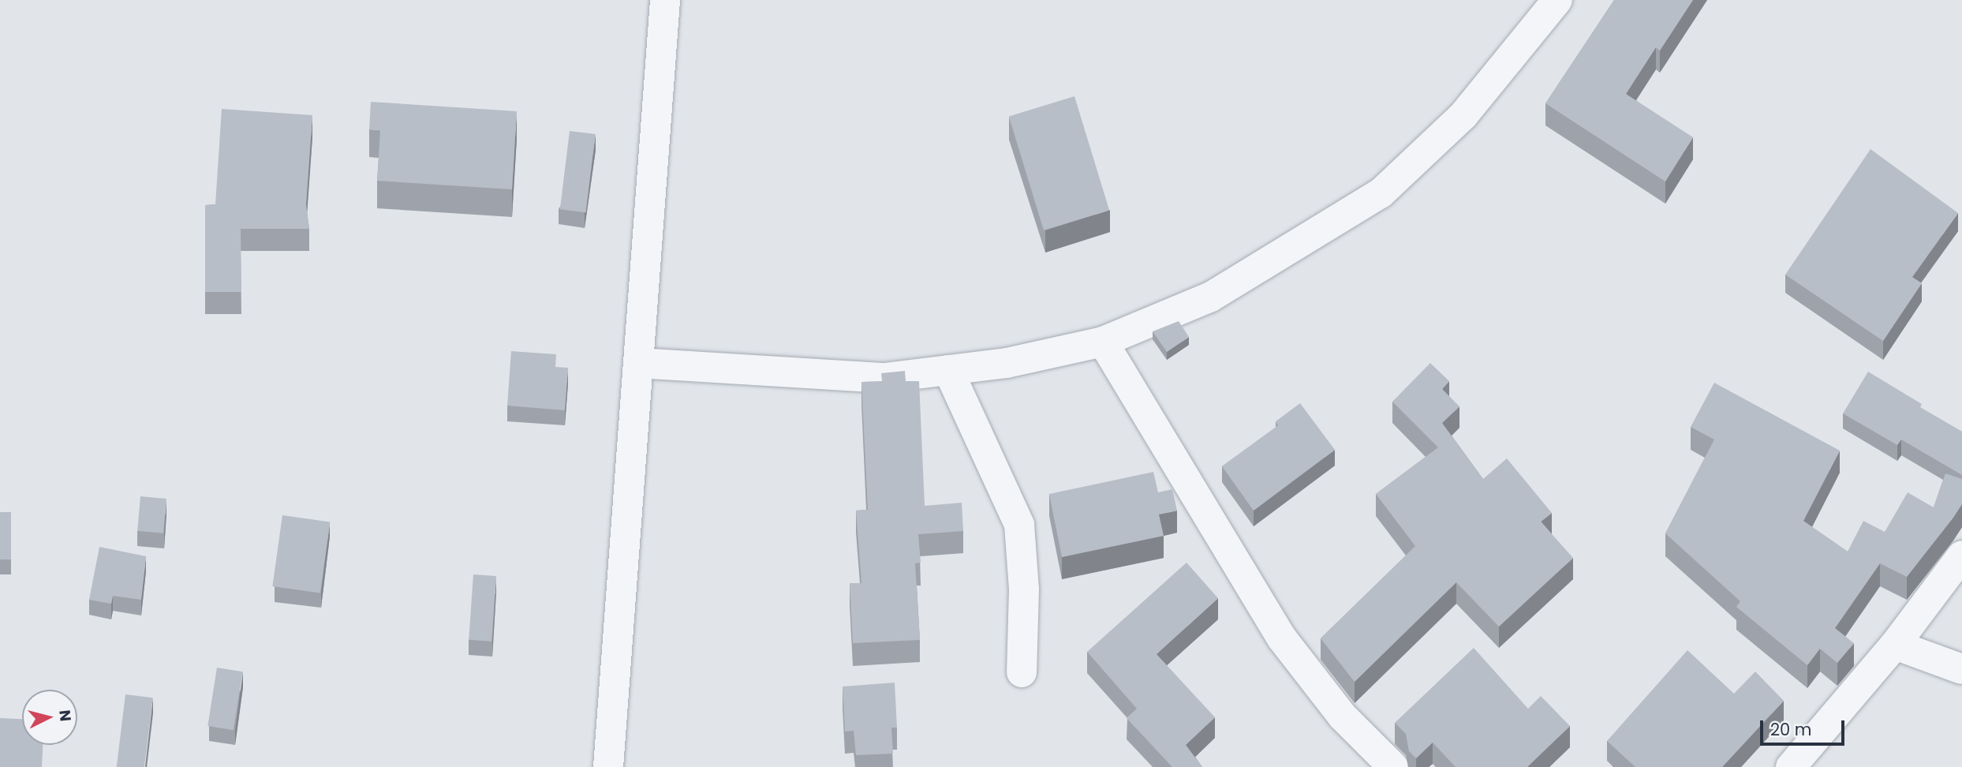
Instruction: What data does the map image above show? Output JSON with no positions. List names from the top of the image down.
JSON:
{
  "scale_bar": "20 m",
  "north": "right"
}
